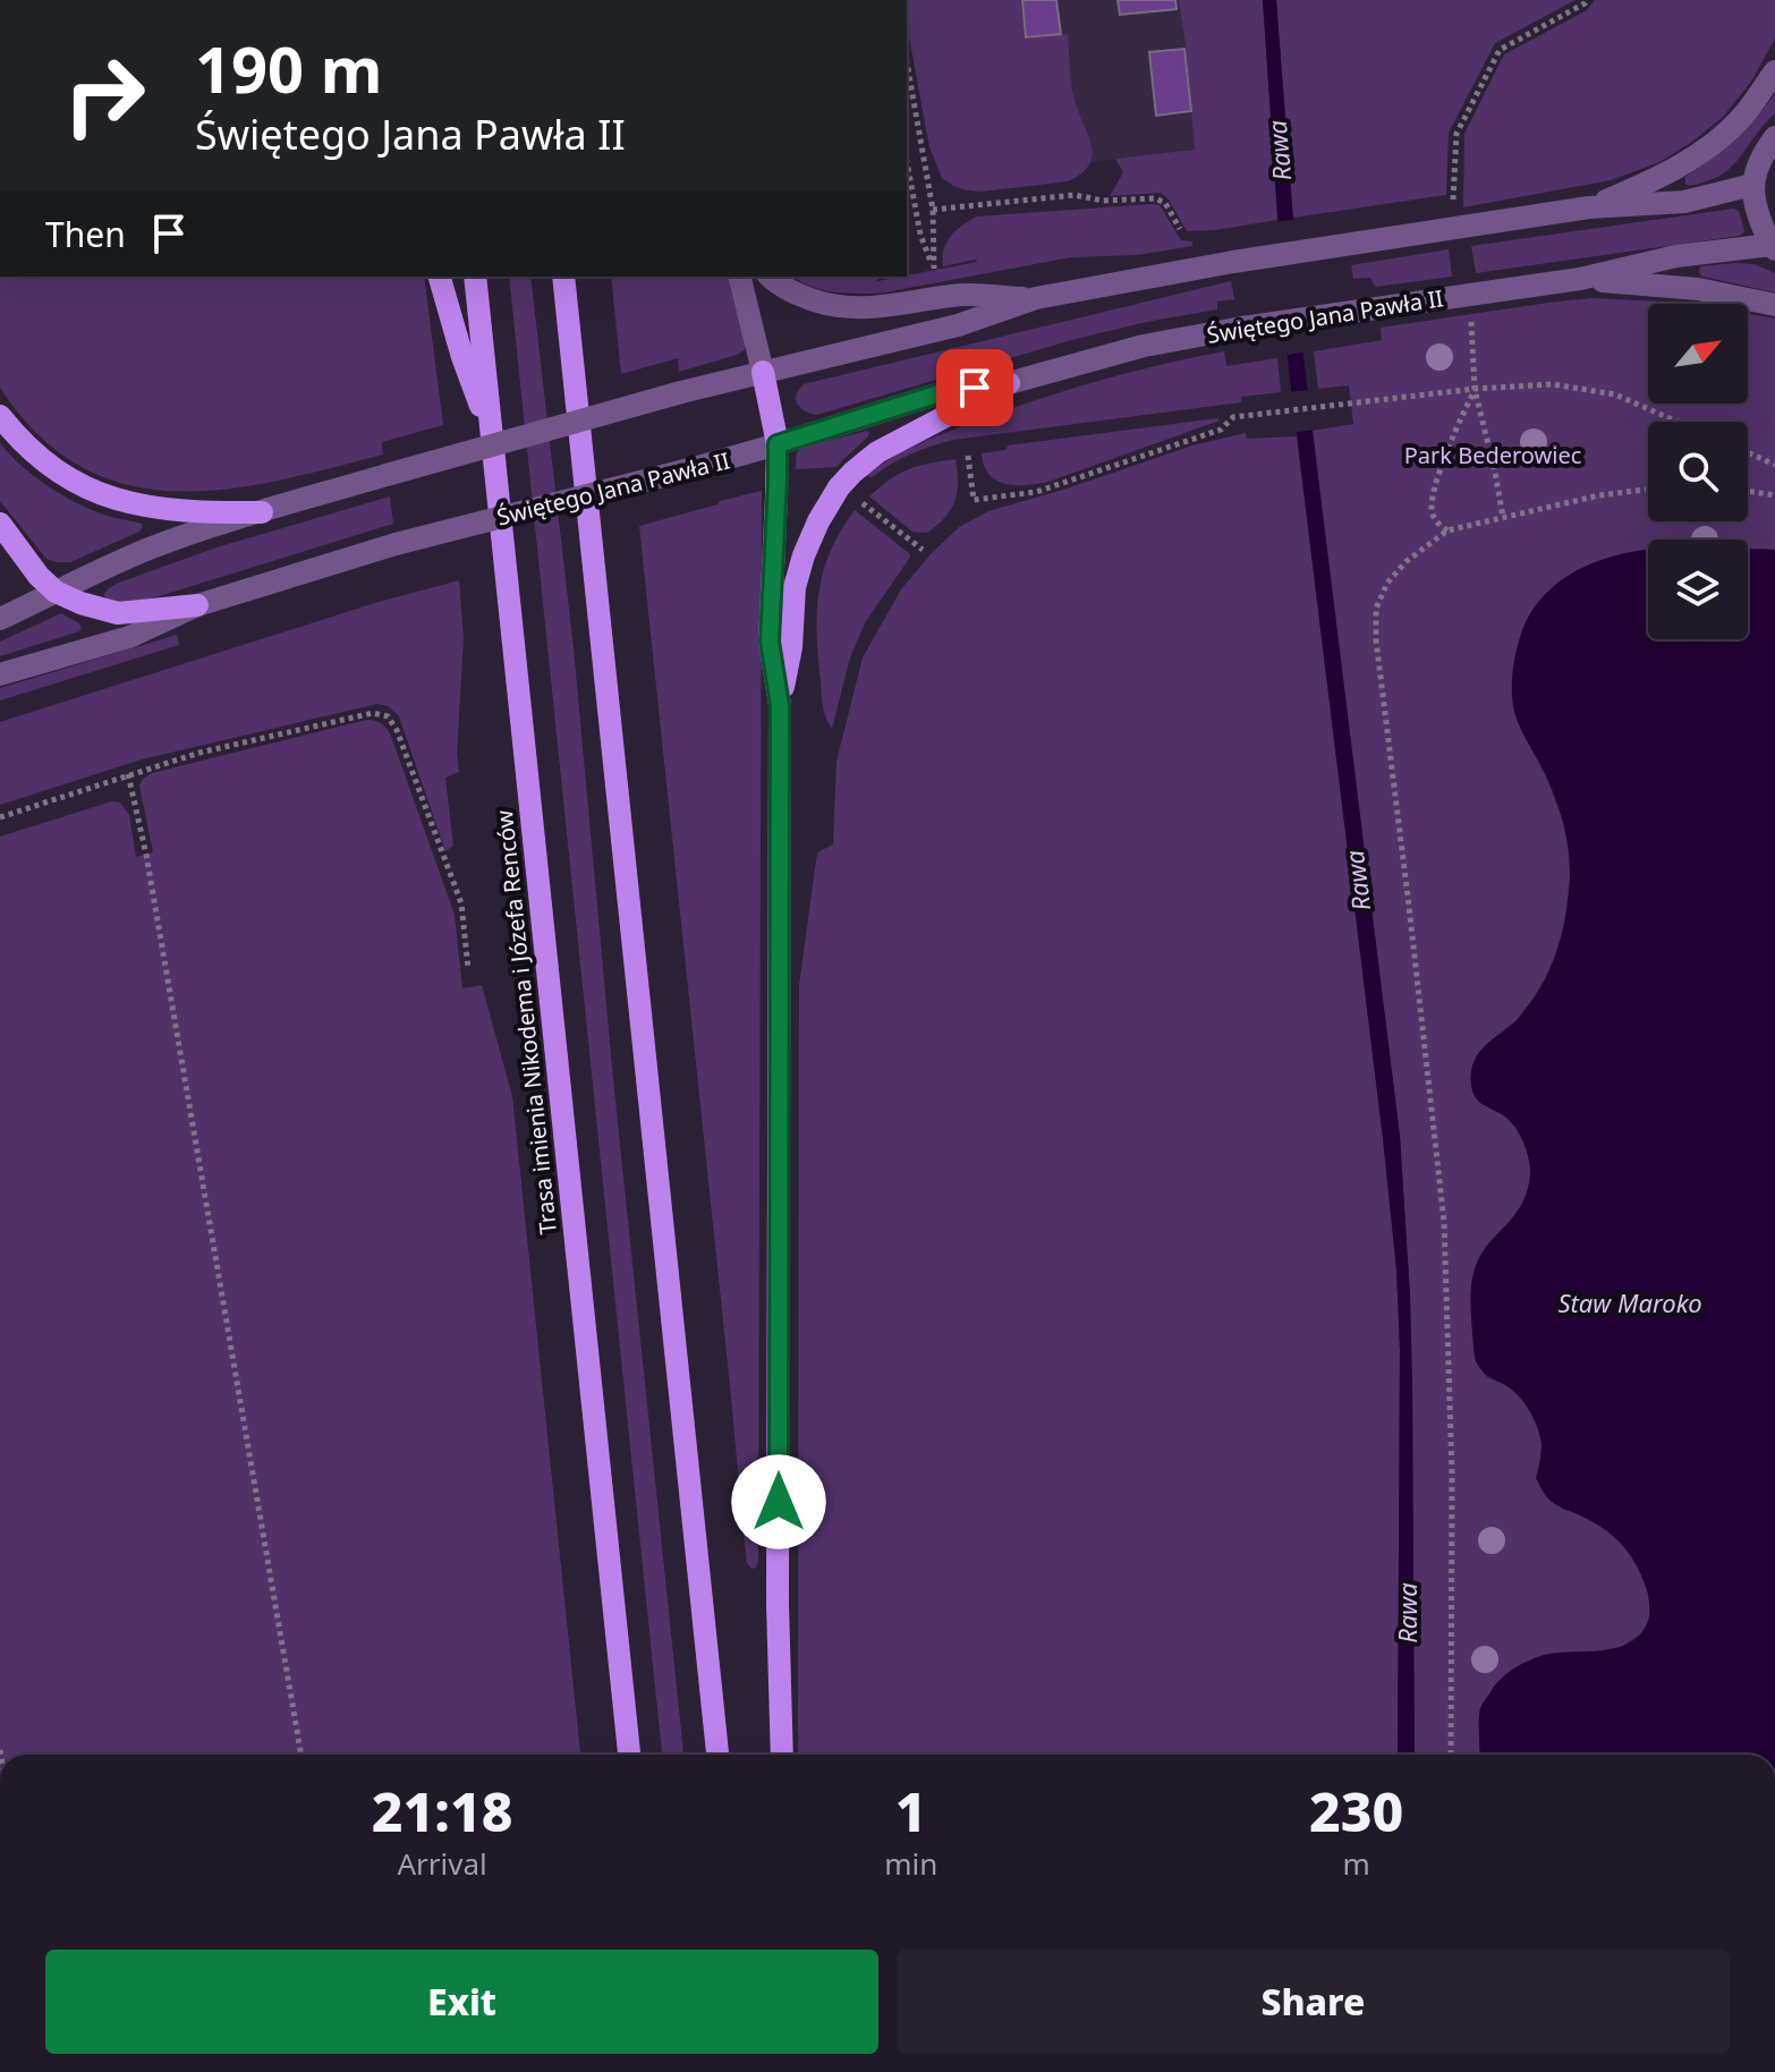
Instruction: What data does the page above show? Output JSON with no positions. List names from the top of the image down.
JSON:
{
  "streets": {
    "main road": ["Trasa imienia Nikodema i Józefa Renców"],
    "street": ["Świętego Jana Pawła II"]
  },
  "water": ["Rawa", "Staw Maroko"],
  "parks": ["Park Bederowiec"],
  "north": "top right",
  "page": {
    "turn": ["190 m", "Świętego Jana Pawła II"],
    "then": "Then",
    "eta": [
      "21:18",
      "Arrival",
      "1",
      "min",
      "230",
      "m"
    ],
    "buttons": ["Exit", "Share"]
  }
}
